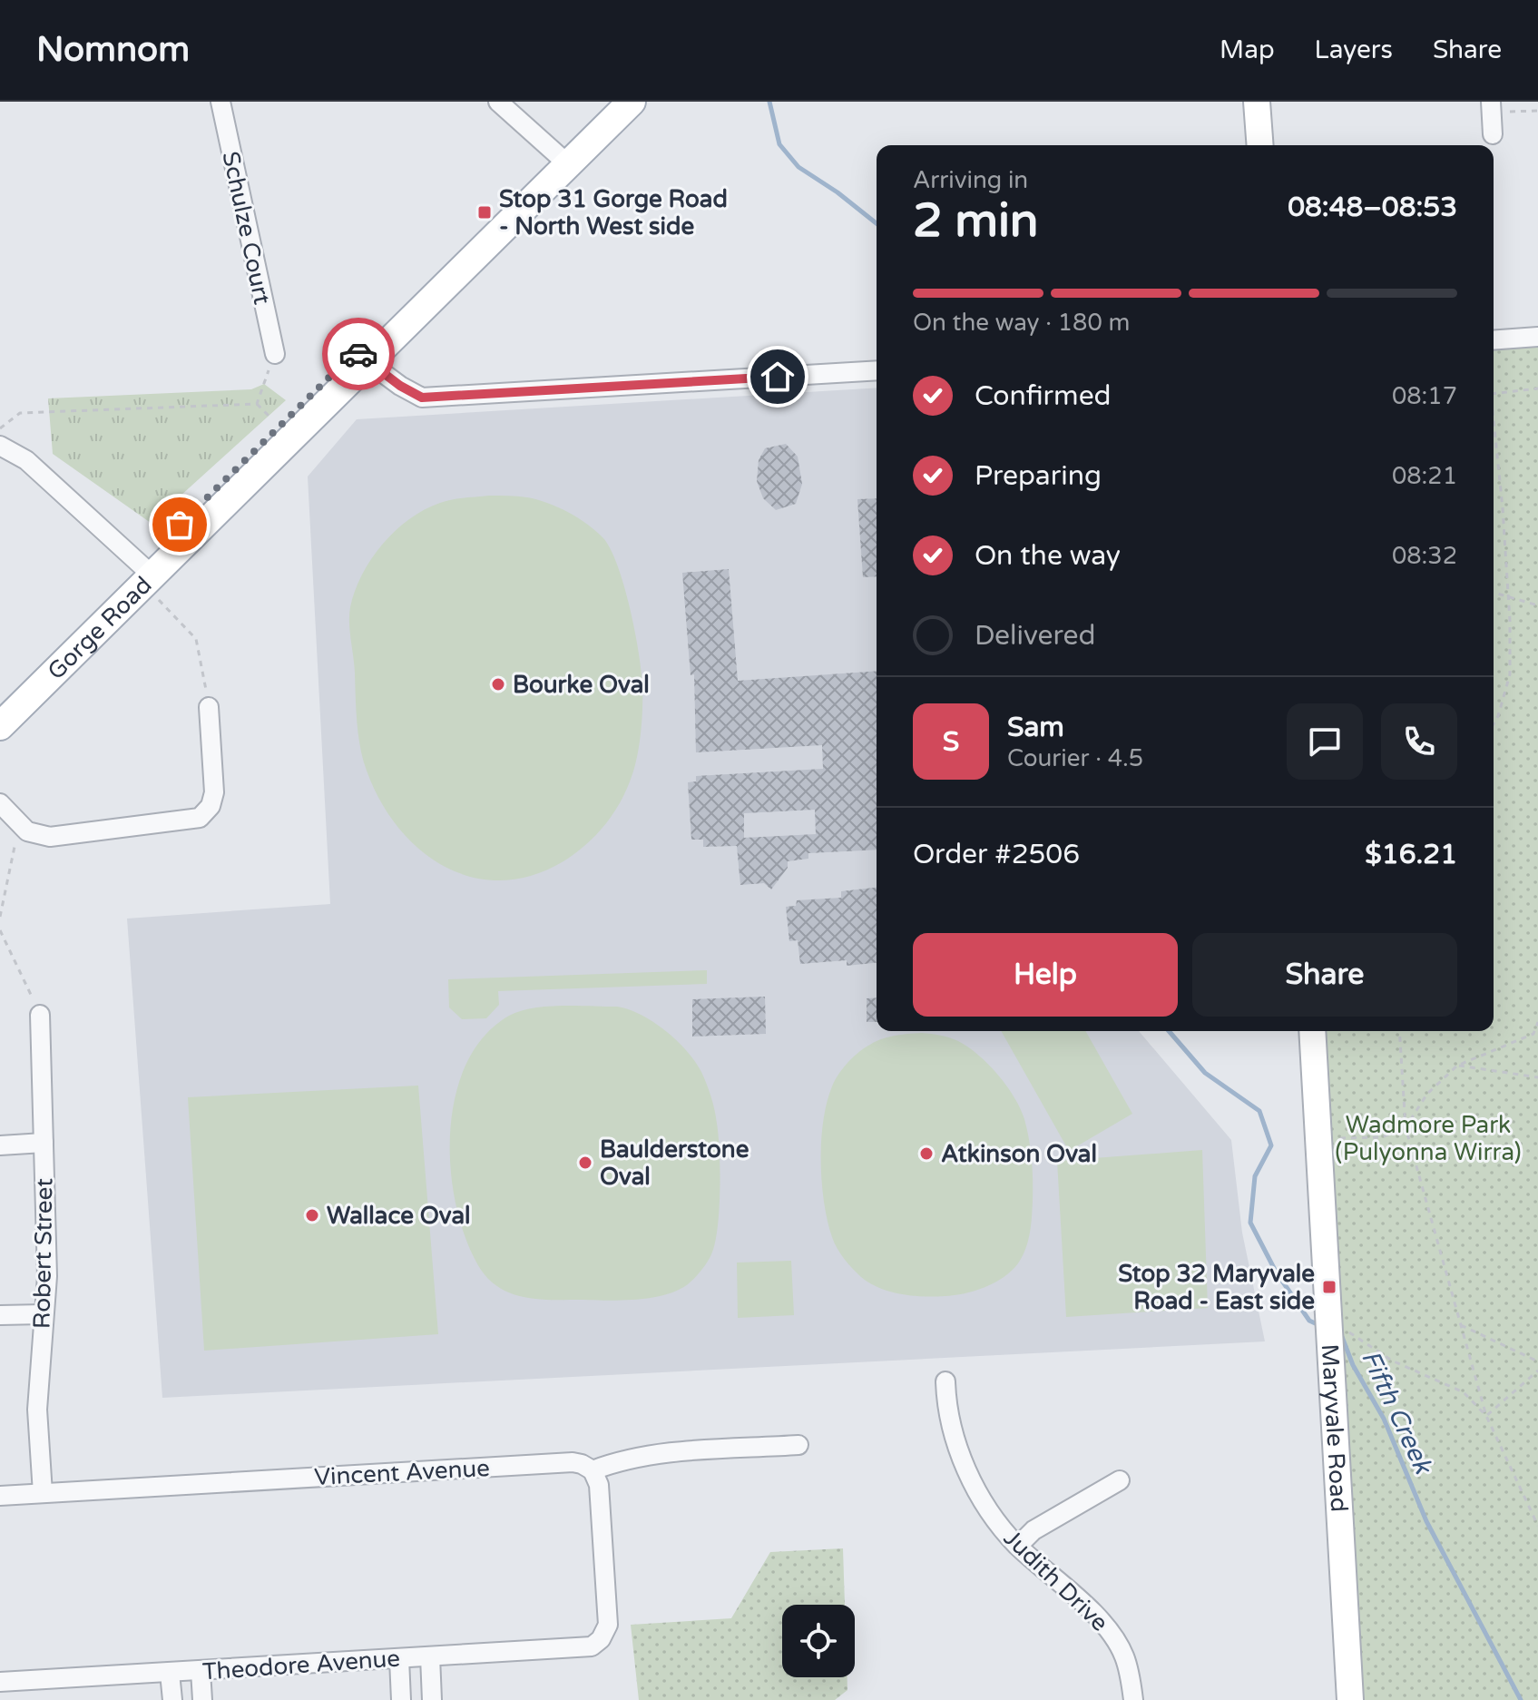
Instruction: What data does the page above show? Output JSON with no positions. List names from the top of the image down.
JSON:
{
  "streets": {
    "main road": ["Gorge Road", "Maryvale Road"],
    "street": [
      "Schulze Court",
      "Robert Street",
      "Vincent Avenue",
      "Judith Drive",
      "Theodore Avenue"
    ]
  },
  "crossings": [
    ["Robert Street", "Vincent Avenue"],
    ["Vincent Avenue", "Theodore Avenue"]
  ],
  "water": ["Fifth Creek"],
  "parks": ["Wadmore Park (Pulyonna Wirra)"],
  "places": {
    "transit": ["Stop 31 Gorge Road - North West side", "Stop 32 Maryvale Road - East side"],
    "other": [
      "Bourke Oval",
      "Atkinson Oval",
      "Baulderstone Oval",
      "Wallace Oval"
    ]
  },
  "page": {
    "header": "Nomnom",
    "nav": ["Map", "Layers", "Share"],
    "heading": ["2 min", "Arriving in", "08:48–08:53"],
    "panel": [
      "Sam",
      "Courier · 4.5",
      "Order #2506",
      "$16.21"
    ],
    "bar": "On the way · 180 m",
    "list": [
      ["Confirmed", "08:17"],
      ["Preparing", "08:21"],
      ["On the way", "08:32"],
      "Delivered"
    ],
    "round": "S",
    "buttons": ["Help", "Share"]
  }
}
